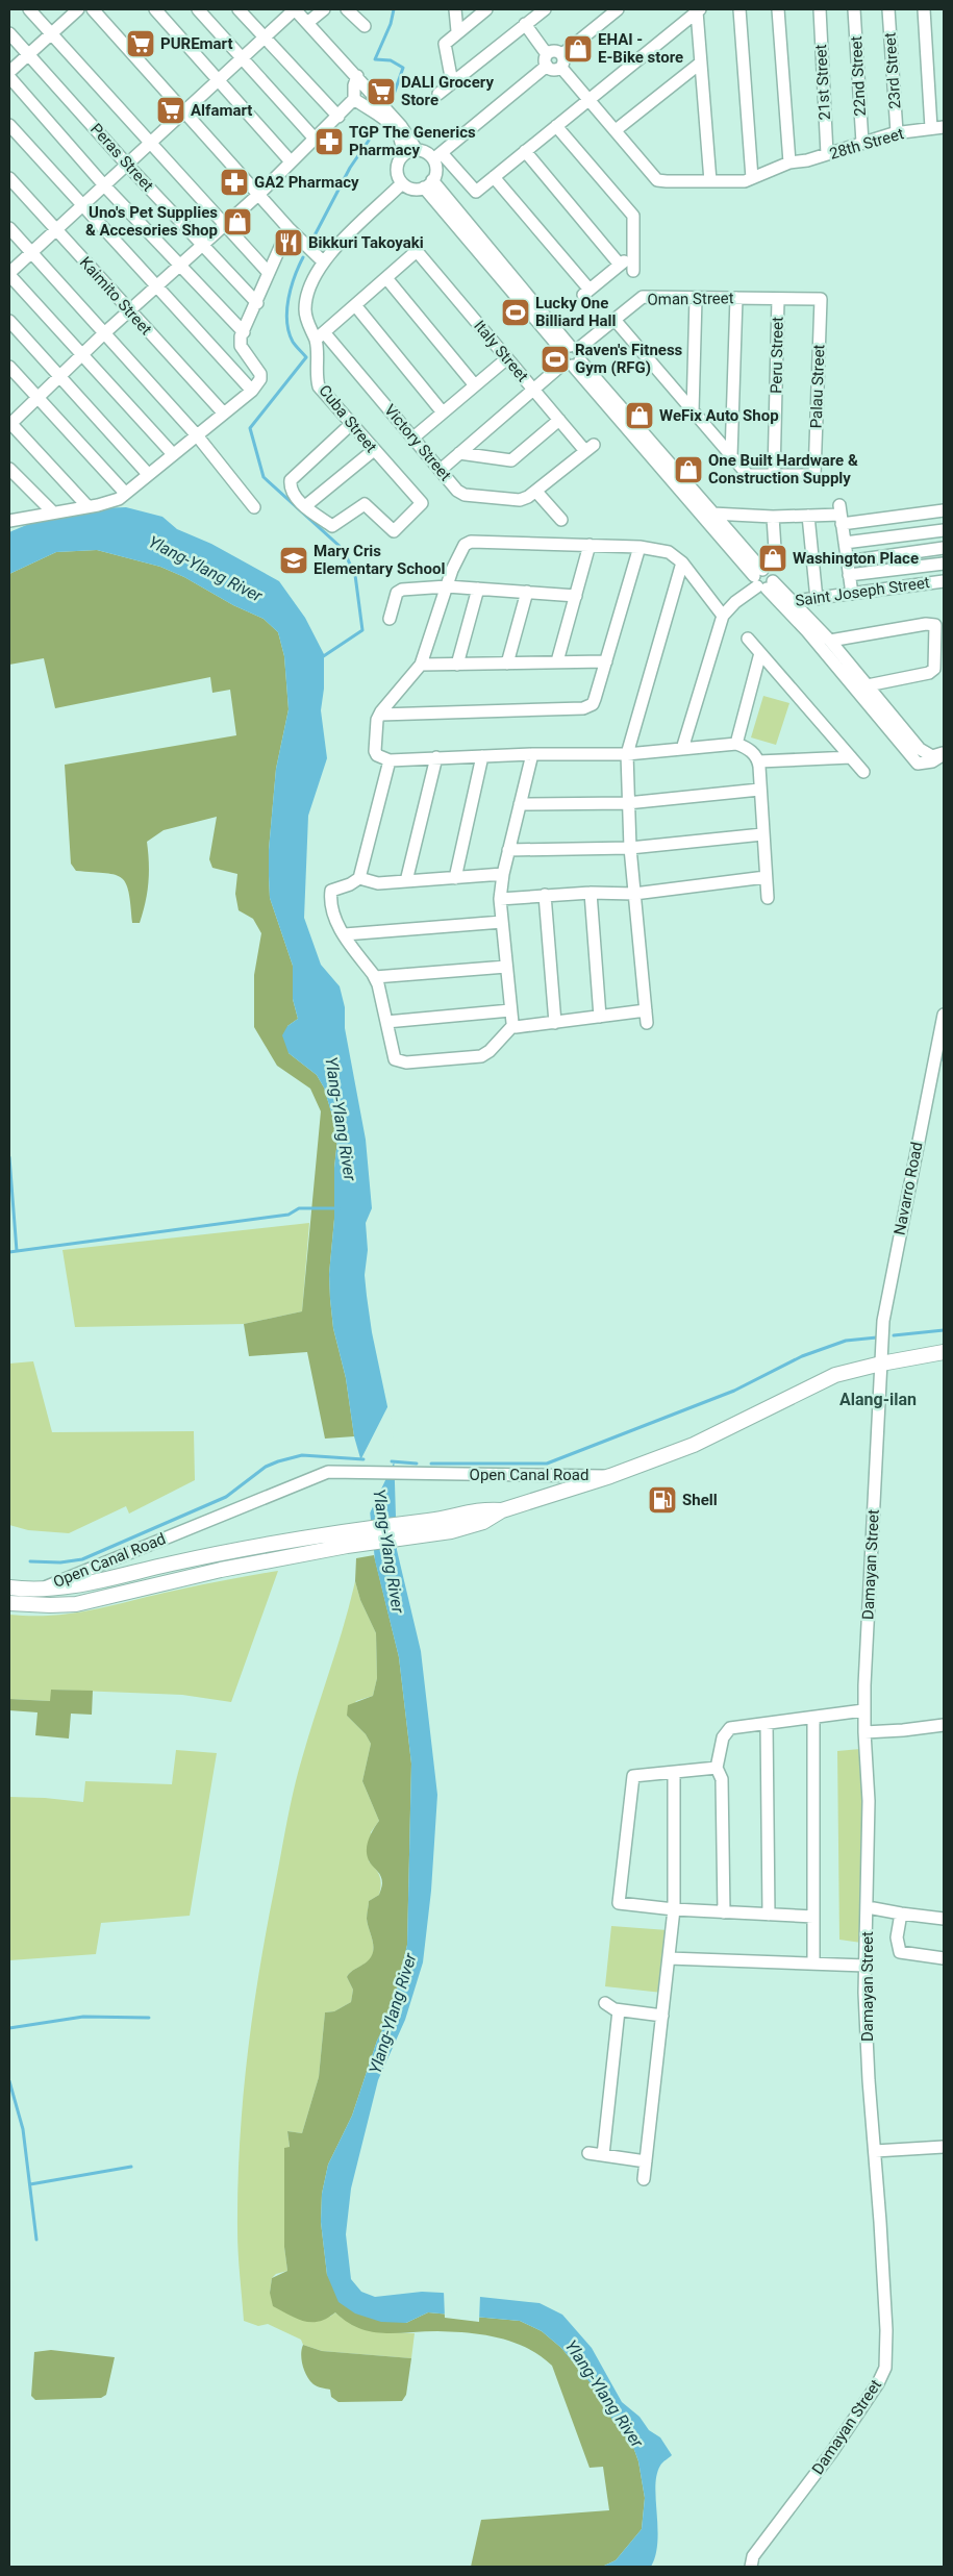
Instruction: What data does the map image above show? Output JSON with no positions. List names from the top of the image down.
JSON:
{
  "streets": {
    "main road": ["Open Canal Road"],
    "street": [
      "23rd Street",
      "22nd Street",
      "21st Street",
      "28th Street",
      "Peras Street",
      "Kaimito Street",
      "Oman Street",
      "Italy Street",
      "Peru Street",
      "Palau Street",
      "Cuba Street",
      "Victory Street",
      "Saint Joseph Street",
      "Navarro Road",
      "Damayan Street"
    ]
  },
  "crossings": [
    ["23rd Street", "28th Street"],
    ["22nd Street", "28th Street"],
    ["21st Street", "28th Street"],
    ["Oman Street", "Italy Street"],
    ["Oman Street", "Peru Street"],
    ["Oman Street", "Palau Street"],
    ["Oman Street", "Victory Street"],
    ["Italy Street", "Victory Street"],
    ["Peru Street", "Palau Street"],
    ["Cuba Street", "Victory Street"],
    ["Navarro Road", "Open Canal Road"],
    ["Navarro Road", "Damayan Street"],
    ["Open Canal Road", "Damayan Street"]
  ],
  "districts": ["Alang-ilan"],
  "water": ["Ylang-Ylang River"],
  "places": {
    "supermarket": ["PUREmart", "DALI Grocery Store", "Alfamart"],
    "shop": [
      "EHAI - E-Bike store",
      "Uno's Pet Supplies & Accesories Shop",
      "WeFix Auto Shop",
      "One Built Hardware & Construction Supply",
      "Washington Place"
    ],
    "pharmacy": ["TGP The Generics Pharmacy", "GA2 Pharmacy"],
    "restaurant": ["Bikkuri Takoyaki"],
    "sports": ["Lucky One Billiard Hall", "Raven's Fitness Gym (RFG)"],
    "school or university": ["Mary Cris Elementary School"],
    "fuel station": ["Shell"]
  }
}
